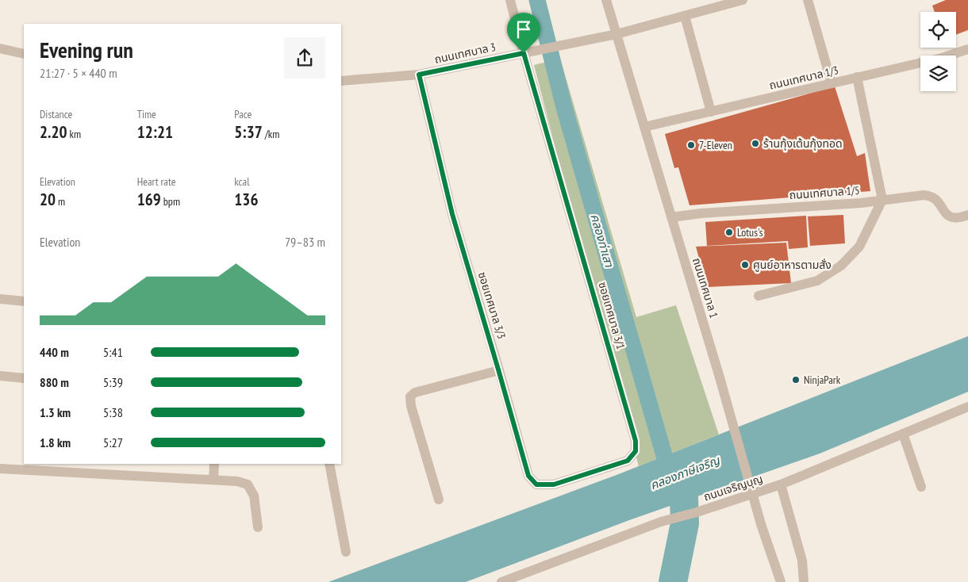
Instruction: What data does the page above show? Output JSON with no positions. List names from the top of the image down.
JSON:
{
  "streets": {
    "street": [
      "ถนนเทศบาล 3",
      "ถนนเทศบาล 1/3",
      "ถนนเทศบาล 1/5",
      "ถนนเทศบาล 1",
      "ซอยเทศบาล 3/3",
      "ซอยเทศบาล 3/1",
      "ถนนเจริญบุญ"
    ]
  },
  "crossings": [
    ["ถนนเทศบาล 3", "ถนนเทศบาล 1"],
    ["ถนนเทศบาล 3", "ซอยเทศบาล 3/3"],
    ["ถนนเทศบาล 3", "ซอยเทศบาล 3/1"],
    ["ถนนเทศบาล 1/3", "ถนนเทศบาล 1"],
    ["ถนนเทศบาล 1/5", "ถนนเทศบาล 1"],
    ["ซอยเทศบาล 3/3", "ซอยเทศบาล 3/1"]
  ],
  "water": ["คลองท่าเสา", "คลองภาษีเจริญ"],
  "places": [
    "ร้านกุ้งเต้นกุ้งทอด",
    "7-Eleven",
    "Lotus's",
    "ศูนย์อาหารตามสั่ง",
    "NinjaPark"
  ],
  "page": {
    "heading": ["Evening run", "21:27 · 5 × 440 m"],
    "stats": [
      ["Distance", "2.20 km"],
      ["Time", "12:21"],
      ["Pace", "5:37 /km"],
      ["Elevation", "20 m"],
      ["Heart rate", "169 bpm"],
      ["kcal", "136"]
    ],
    "chart": ["Elevation", "79–83 m"],
    "list": [
      {
        "name": "440 m",
        "note": "5:41"
      },
      {
        "name": "880 m",
        "note": "5:39"
      },
      {
        "name": "1.3 km",
        "note": "5:38"
      },
      {
        "name": "1.8 km",
        "note": "5:27"
      }
    ]
  }
}
